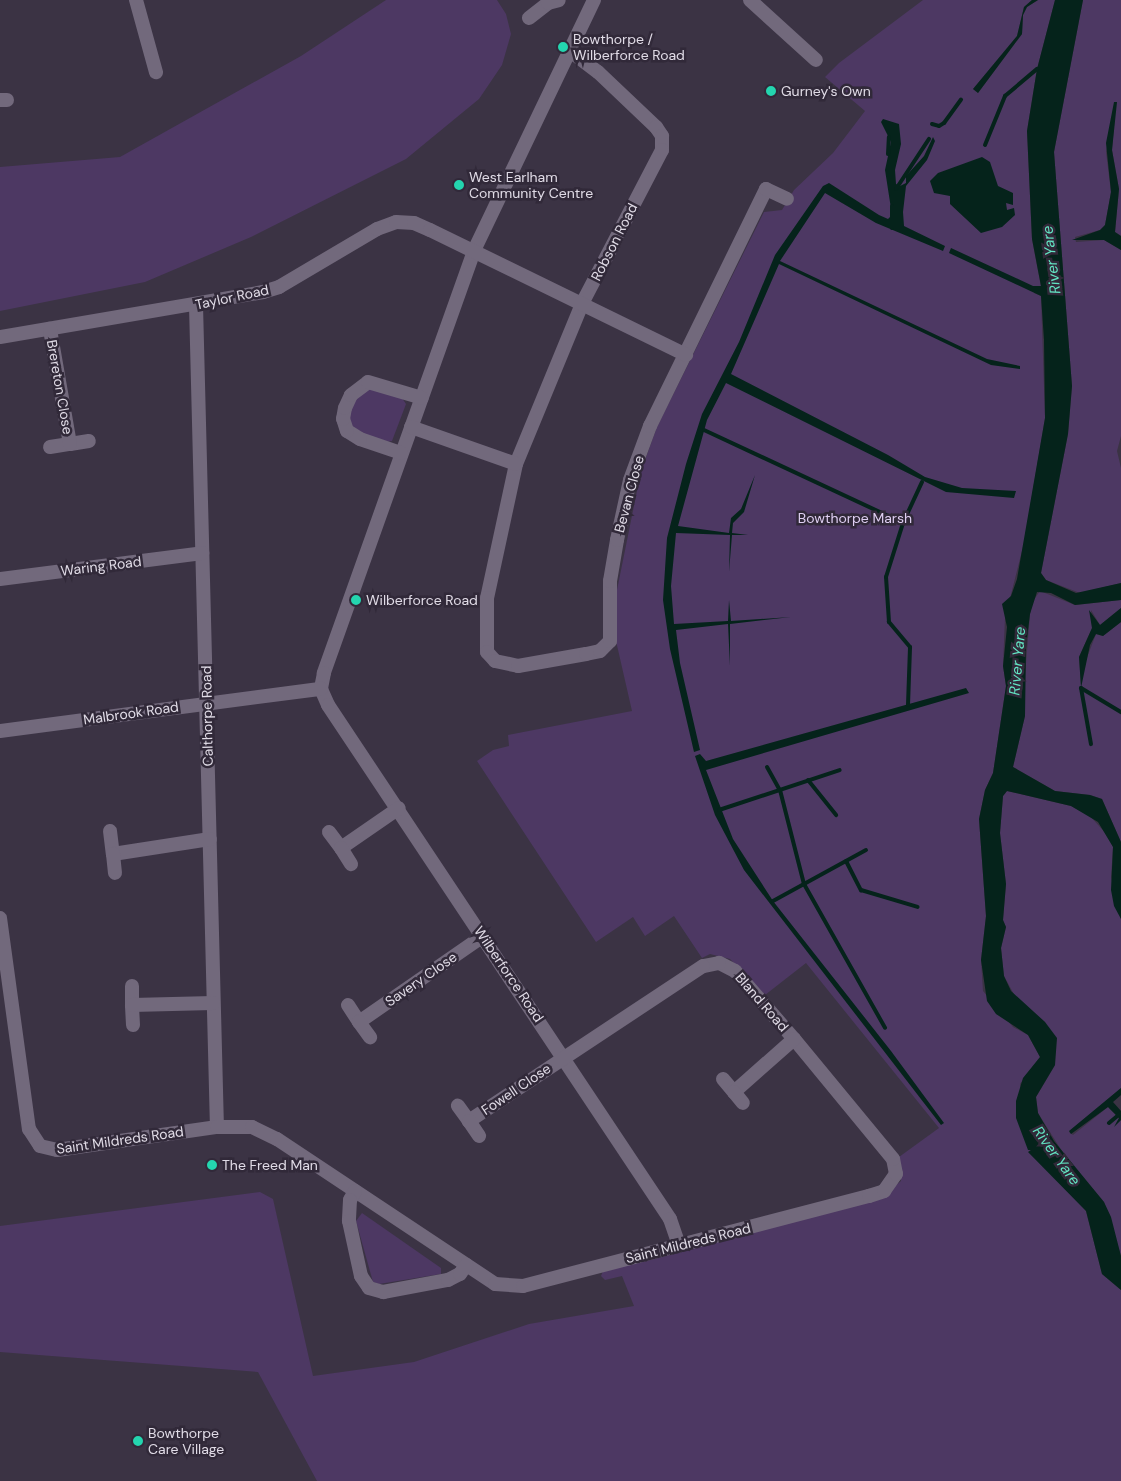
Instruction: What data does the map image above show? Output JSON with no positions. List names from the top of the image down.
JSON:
{
  "streets": {
    "street": [
      "Robson Road",
      "Taylor Road",
      "Brereton Close",
      "Bevan Close",
      "Waring Road",
      "Malbrook Road",
      "Calthorpe Road",
      "Wilberforce Road",
      "Savery Close",
      "Bland Road",
      "Fowell Close",
      "Saint Mildreds Road"
    ]
  },
  "crossings": [
    ["Robson Road", "Bevan Close"],
    ["Taylor Road", "Brereton Close"],
    ["Taylor Road", "Calthorpe Road"],
    ["Waring Road", "Calthorpe Road"],
    ["Malbrook Road", "Calthorpe Road"],
    ["Malbrook Road", "Wilberforce Road"],
    ["Calthorpe Road", "Saint Mildreds Road"],
    ["Wilberforce Road", "Savery Close"],
    ["Wilberforce Road", "Bland Road"],
    ["Wilberforce Road", "Fowell Close"],
    ["Wilberforce Road", "Saint Mildreds Road"],
    ["Bland Road", "Fowell Close"],
    ["Bland Road", "Saint Mildreds Road"]
  ],
  "water": ["River Yare"],
  "parks": ["Bowthorpe Marsh"],
  "places": [
    "Bowthorpe / Wilberforce Road",
    "Gurney's Own",
    "West Earlham Community Centre",
    "Wilberforce Road",
    "The Freed Man",
    "Bowthorpe Care Village"
  ]
}
